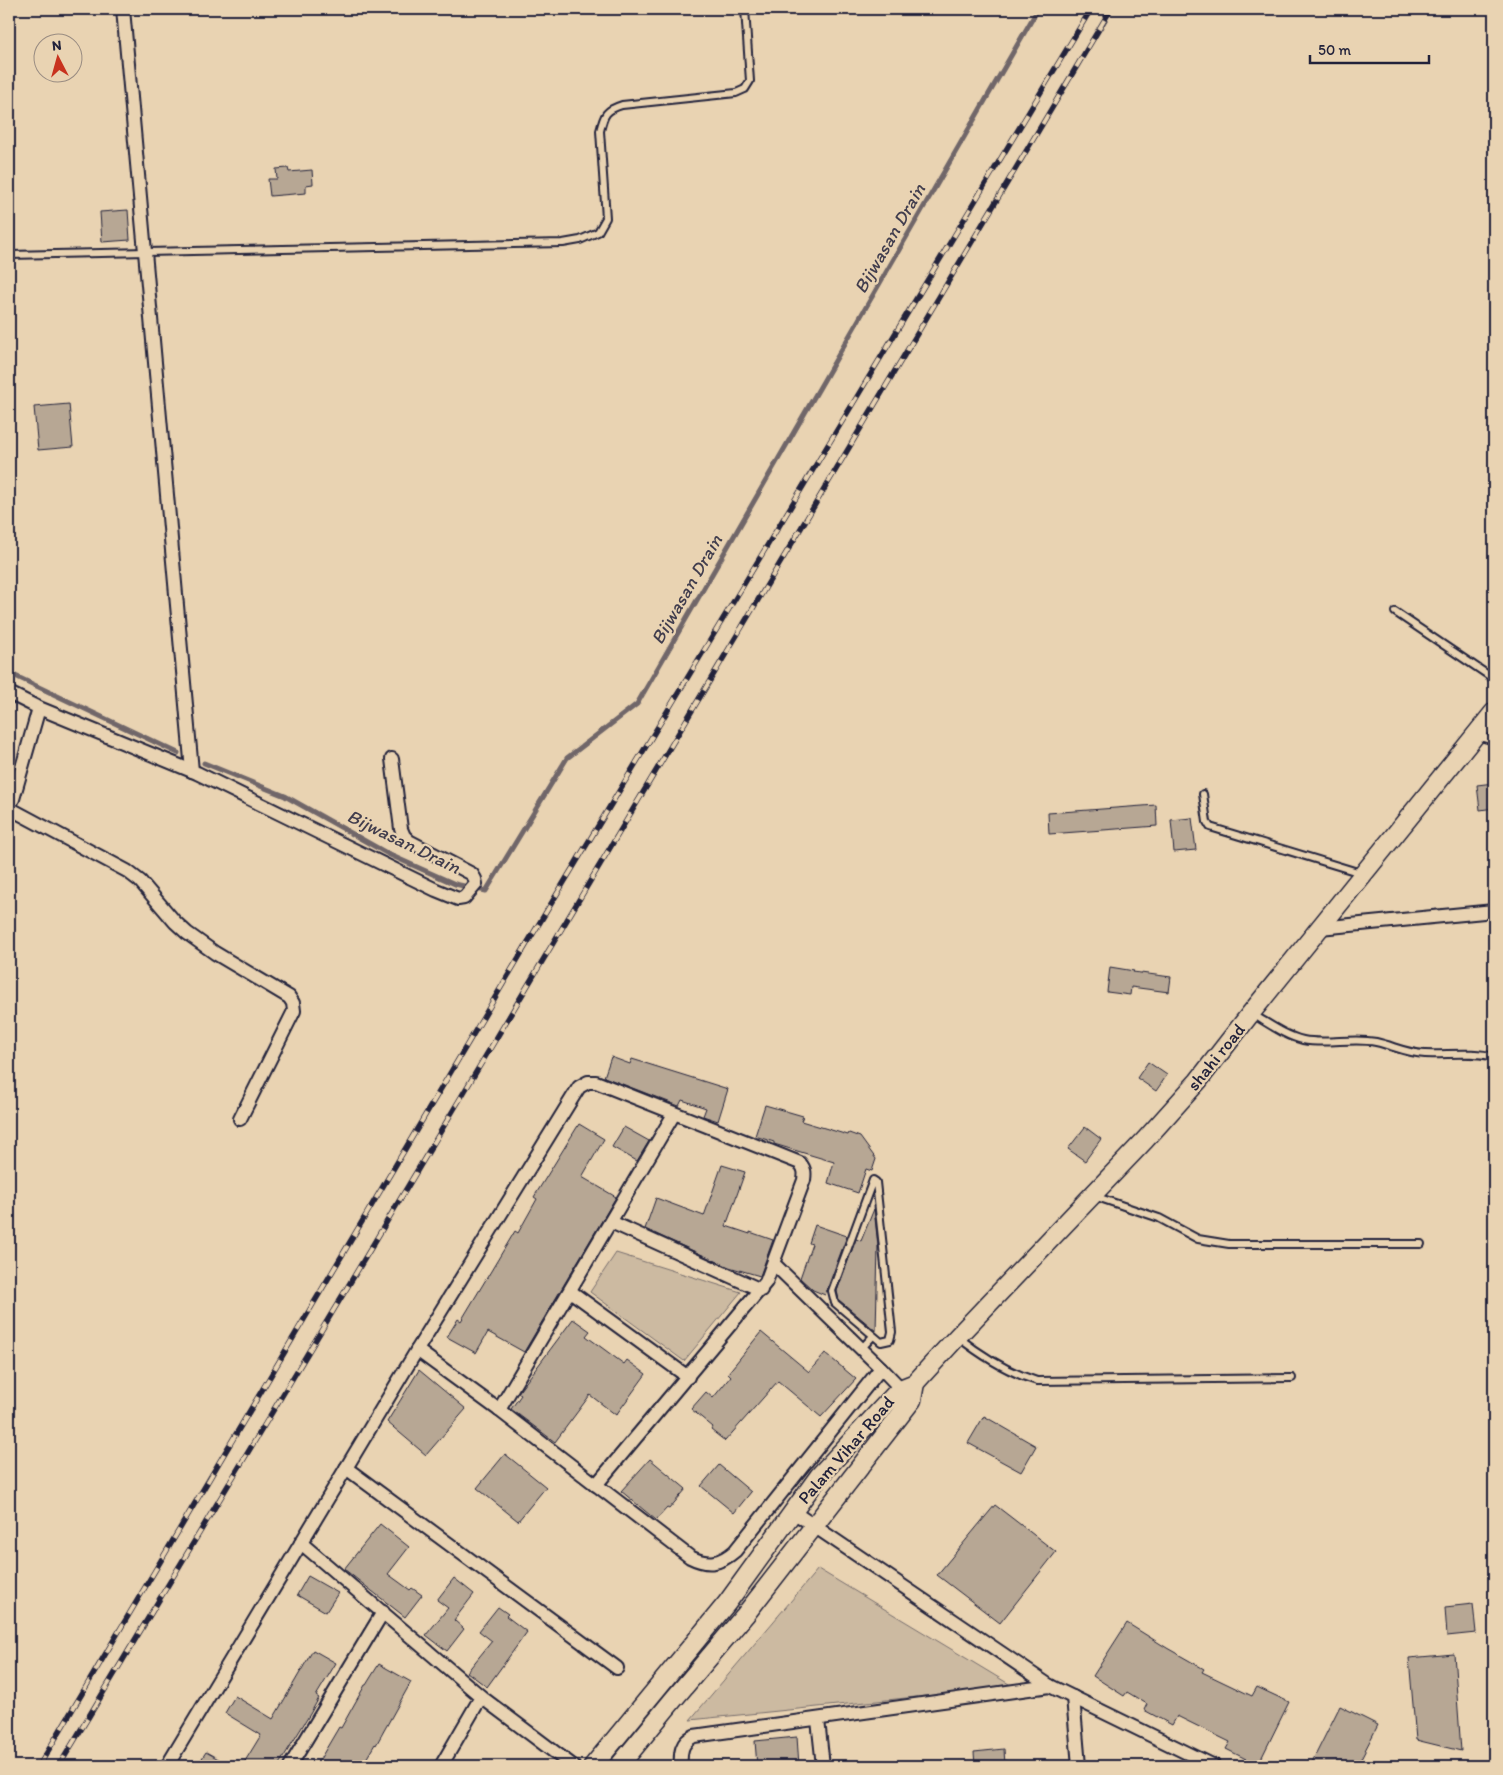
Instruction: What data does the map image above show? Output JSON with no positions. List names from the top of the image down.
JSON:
{
  "streets": {
    "street": ["shahi road", "Palam Vihar Road"]
  },
  "crossings": [
    ["shahi road", "Palam Vihar Road"]
  ],
  "water": ["Bijwasan Drain"],
  "scale_bar": "50 m",
  "north": "top"
}
